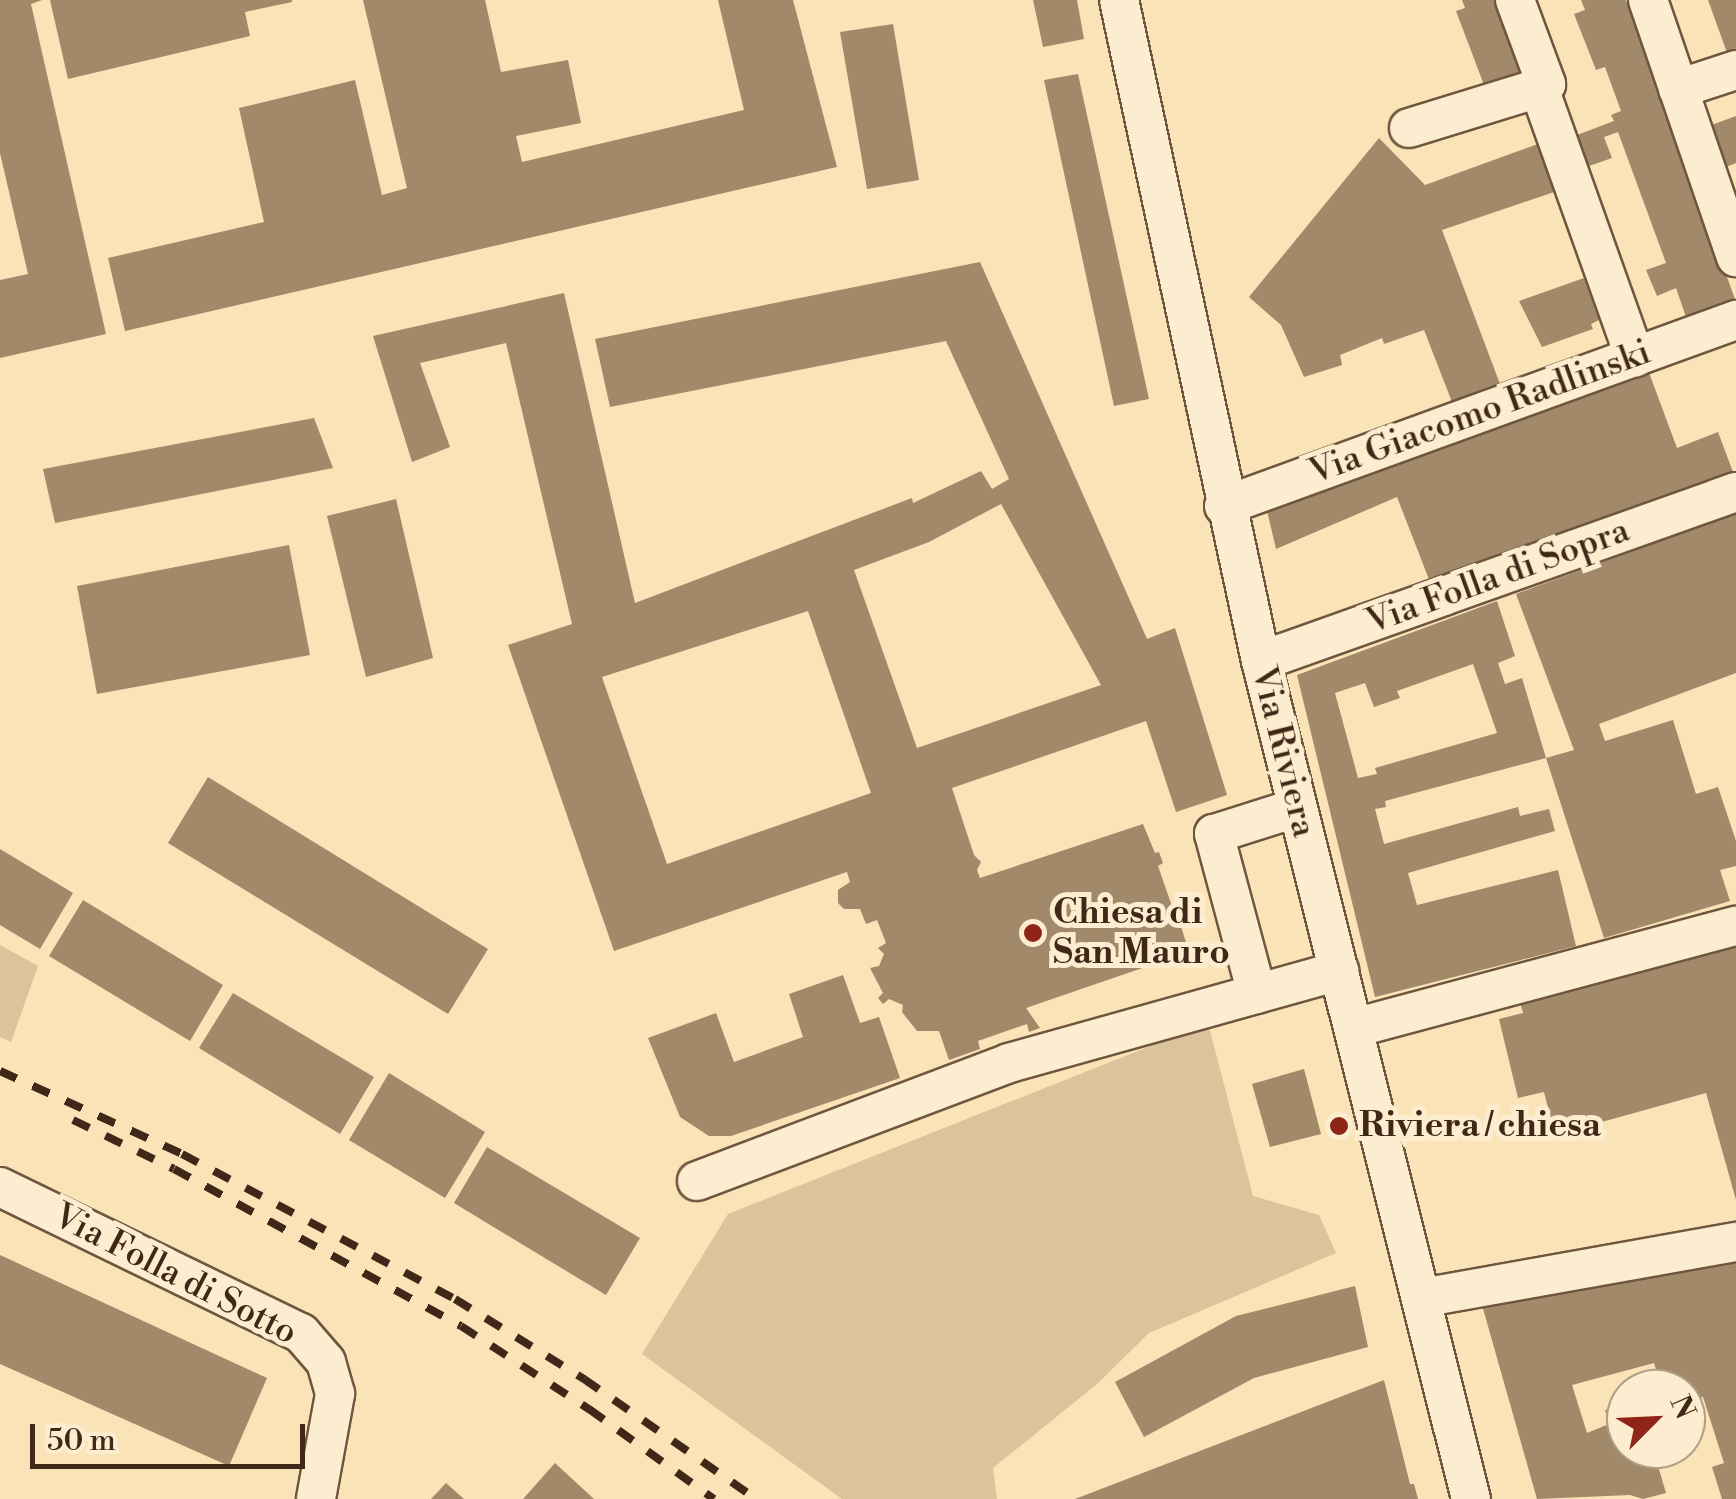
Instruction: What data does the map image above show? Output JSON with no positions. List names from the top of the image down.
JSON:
{
  "streets": {
    "street": [
      "Via Giacomo Radlinski",
      "Via Folla di Sopra",
      "Via Riviera",
      "Via Folla di Sotto"
    ]
  },
  "crossings": [
    ["Via Giacomo Radlinski", "Via Riviera"],
    ["Via Folla di Sopra", "Via Riviera"]
  ],
  "places": ["Chiesa di San Mauro", "Riviera / chiesa"],
  "scale_bar": "50 m",
  "north": "top right"
}
